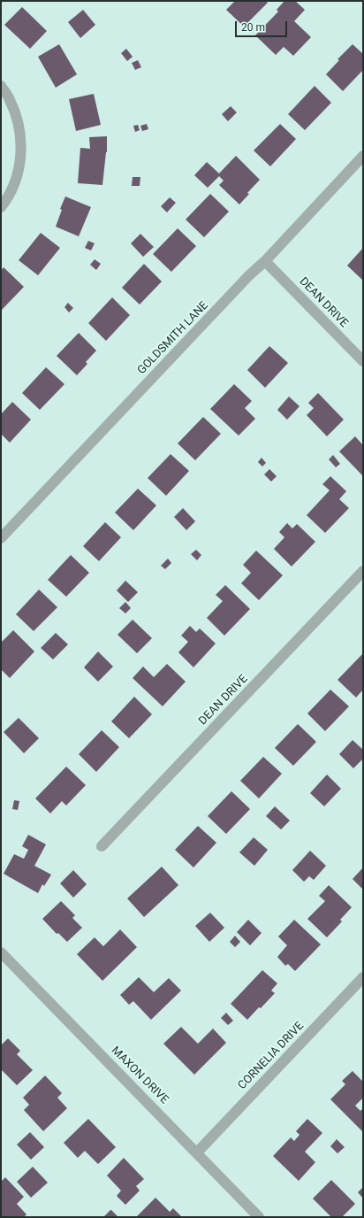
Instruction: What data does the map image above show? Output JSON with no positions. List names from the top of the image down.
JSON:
{
  "streets": {
    "street": [
      "DEAN DRIVE",
      "GOLDSMITH LANE",
      "CORNELIA DRIVE",
      "MAXON DRIVE"
    ]
  },
  "crossings": [
    ["DEAN DRIVE", "GOLDSMITH LANE"],
    ["CORNELIA DRIVE", "MAXON DRIVE"]
  ],
  "scale_bar": "20 m"
}
